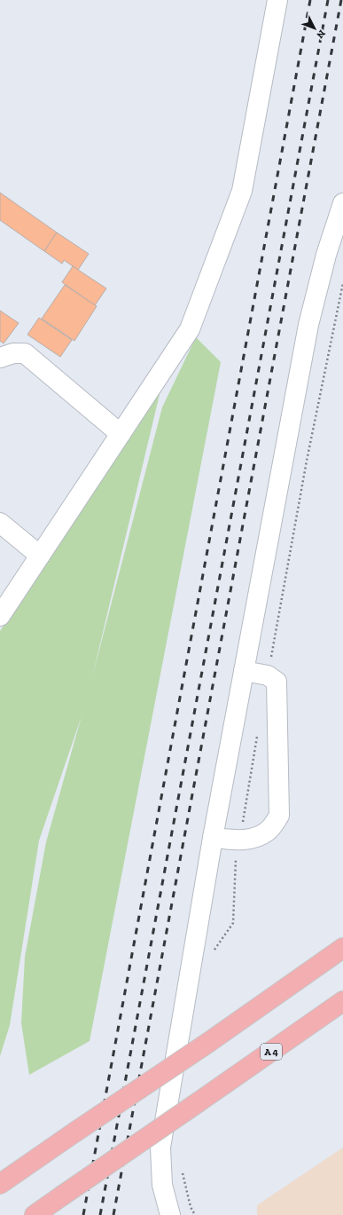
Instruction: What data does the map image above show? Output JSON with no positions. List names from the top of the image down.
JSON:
{
  "streets": {
    "highway": ["A 4"]
  },
  "north": "bottom right"
}
